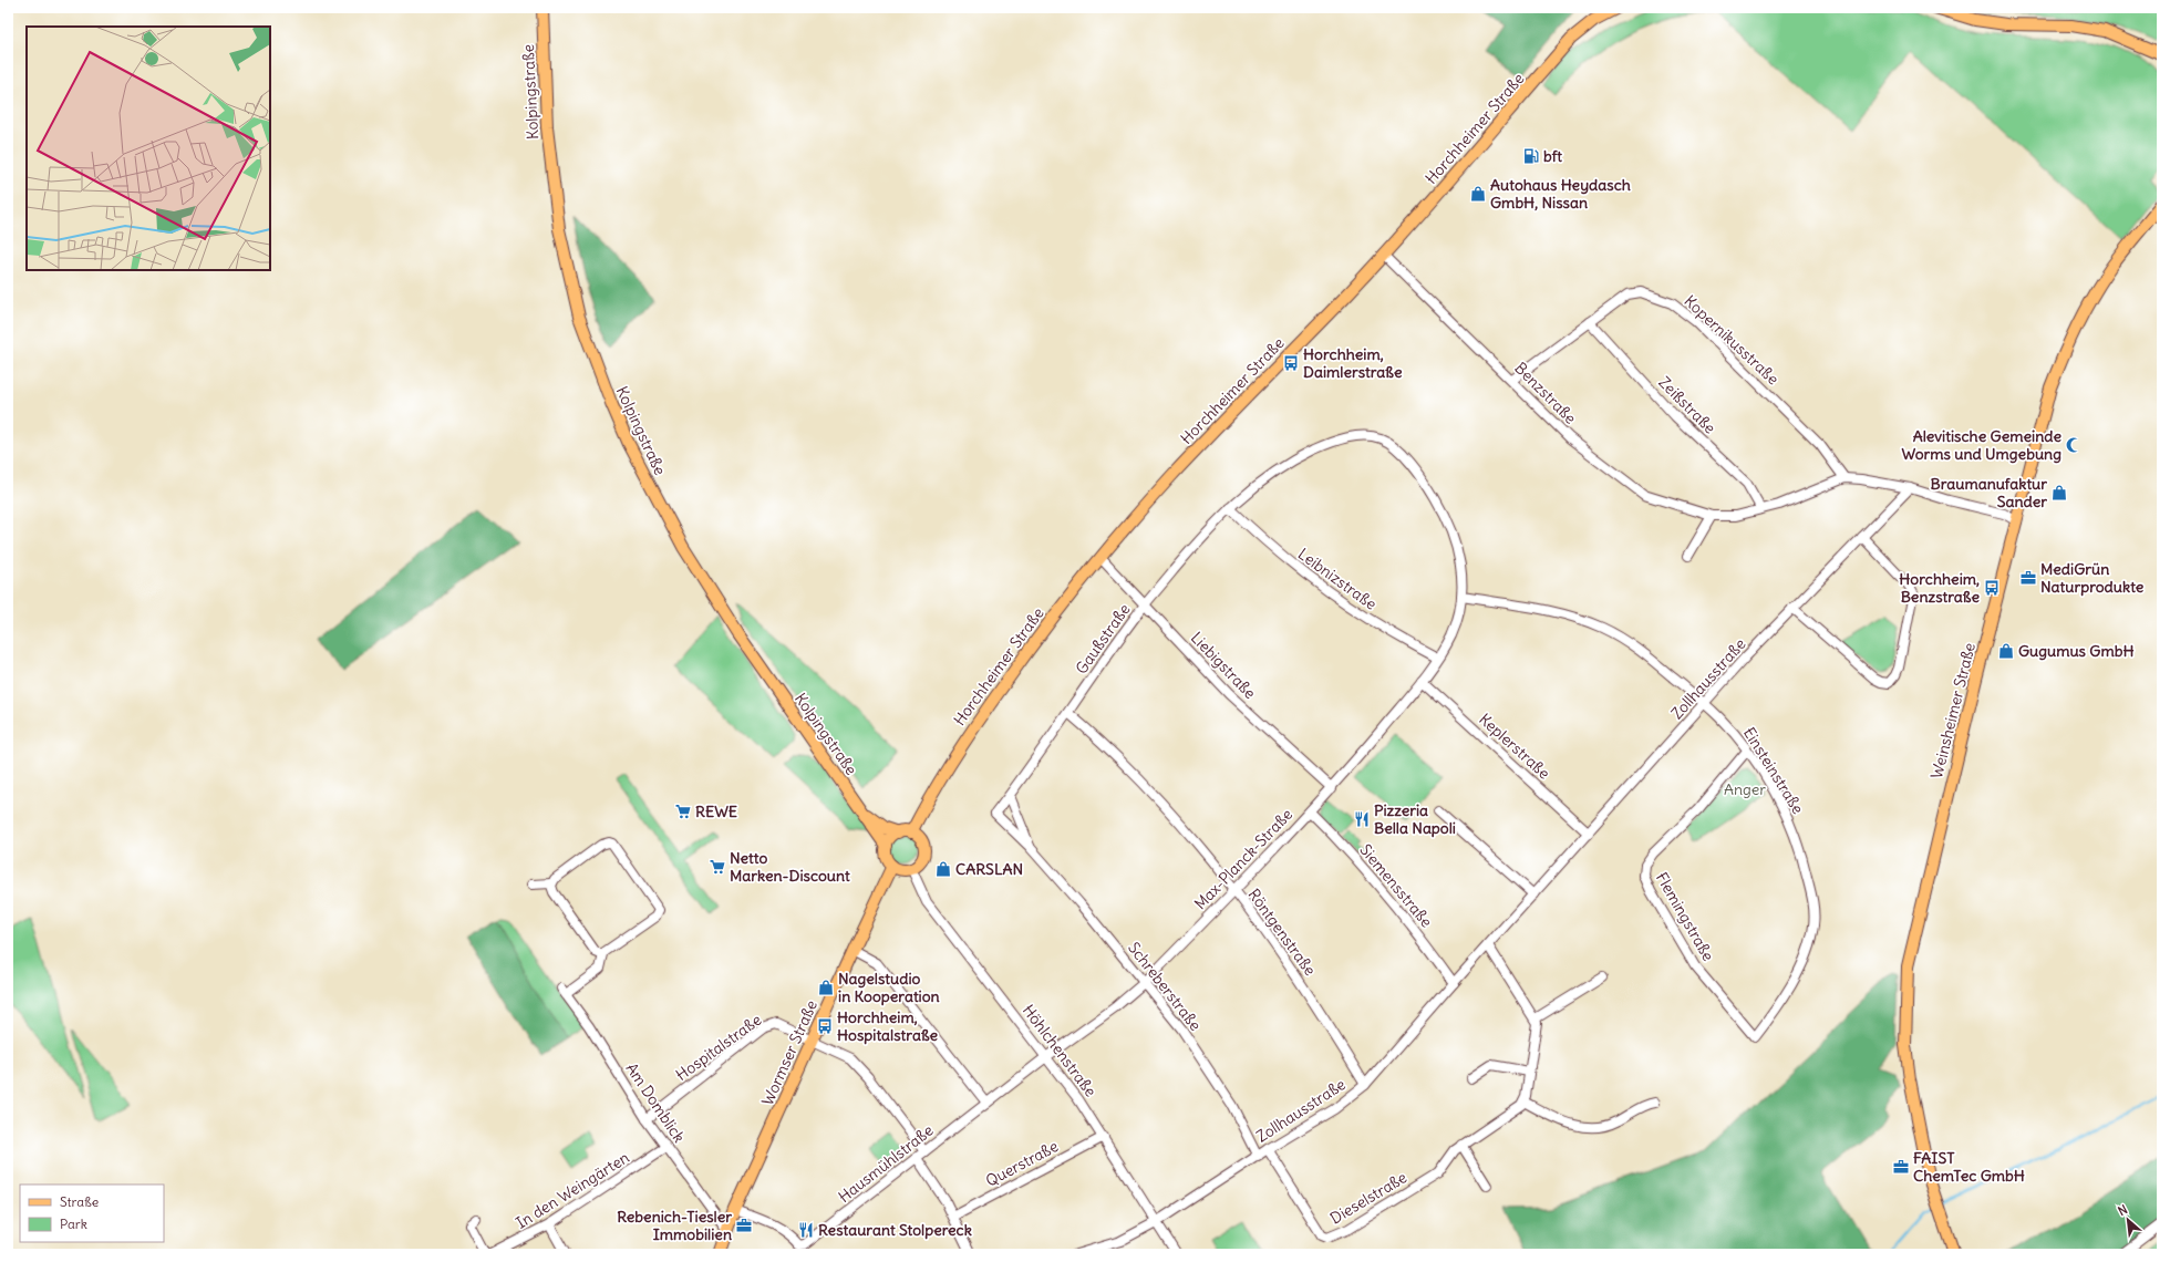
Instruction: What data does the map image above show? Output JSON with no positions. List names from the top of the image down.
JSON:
{
  "streets": {
    "main road": [
      "Kolpingstraße",
      "Horchheimer Straße",
      "Weinsheimer Straße",
      "Wormser Straße"
    ],
    "street": [
      "Kopernikusstraße",
      "Benzstraße",
      "Zeißstraße",
      "Leibnizstraße",
      "Gaußstraße",
      "Liebigstraße",
      "Zollhausstraße",
      "Keplerstraße",
      "Einsteinstraße",
      "Max-Planck-Straße",
      "Siemensstraße",
      "Flemingstraße",
      "Röntgenstraße",
      "Schreberstraße",
      "Hospitalstraße",
      "Höhlchenstraße",
      "Am Domblick",
      "Hausmühlstraße",
      "Querstraße",
      "In den Weingärten",
      "Dieselstraße"
    ]
  },
  "crossings": [
    ["Kolpingstraße", "Horchheimer Straße"],
    ["Kolpingstraße", "Höhlchenstraße"],
    ["Kolpingstraße", "Wormser Straße"],
    ["Horchheimer Straße", "Benzstraße"],
    ["Horchheimer Straße", "Liebigstraße"],
    ["Horchheimer Straße", "Höhlchenstraße"],
    ["Horchheimer Straße", "Wormser Straße"],
    ["Kopernikusstraße", "Benzstraße"],
    ["Kopernikusstraße", "Zeißstraße"],
    ["Benzstraße", "Zeißstraße"],
    ["Benzstraße", "Zollhausstraße"],
    ["Benzstraße", "Weinsheimer Straße"],
    ["Leibnizstraße", "Gaußstraße"],
    ["Leibnizstraße", "Max-Planck-Straße"],
    ["Gaußstraße", "Liebigstraße"],
    ["Gaußstraße", "Einsteinstraße"],
    ["Gaußstraße", "Max-Planck-Straße"],
    ["Gaußstraße", "Röntgenstraße"],
    ["Gaußstraße", "Schreberstraße"],
    ["Liebigstraße", "Max-Planck-Straße"],
    ["Zollhausstraße", "Keplerstraße"],
    ["Zollhausstraße", "Einsteinstraße"],
    ["Zollhausstraße", "Siemensstraße"],
    ["Zollhausstraße", "Röntgenstraße"],
    ["Zollhausstraße", "Schreberstraße"],
    ["Zollhausstraße", "Höhlchenstraße"],
    ["Zollhausstraße", "Dieselstraße"],
    ["Keplerstraße", "Max-Planck-Straße"],
    ["Einsteinstraße", "Max-Planck-Straße"],
    ["Einsteinstraße", "Flemingstraße"],
    ["Max-Planck-Straße", "Siemensstraße"],
    ["Max-Planck-Straße", "Röntgenstraße"],
    ["Max-Planck-Straße", "Schreberstraße"],
    ["Max-Planck-Straße", "Höhlchenstraße"],
    ["Max-Planck-Straße", "Hausmühlstraße"],
    ["Hospitalstraße", "Wormser Straße"],
    ["Hospitalstraße", "Am Domblick"],
    ["Hospitalstraße", "Hausmühlstraße"],
    ["Hospitalstraße", "Querstraße"],
    ["Höhlchenstraße", "Wormser Straße"],
    ["Höhlchenstraße", "Hausmühlstraße"],
    ["Höhlchenstraße", "Querstraße"],
    ["Wormser Straße", "Am Domblick"],
    ["Wormser Straße", "Hausmühlstraße"],
    ["Am Domblick", "In den Weingärten"]
  ],
  "parks": ["Anger"],
  "places": {
    "fuel station": ["bft"],
    "shop": [
      "Autohaus Heydasch GmbH, Nissan",
      "Braumanufaktur Sander",
      "Gugumus GmbH",
      "CARSLAN",
      "Nagelstudio in Kooperation"
    ],
    "bus stop": ["Horchheim, Daimlerstraße", "Horchheim, Benzstraße", "Horchheim, Hospitalstraße"],
    "mosque": ["Alevitische Gemeinde Worms und Umgebung"],
    "office": ["MediGrün Naturprodukte", "FAIST ChemTec GmbH", "Rebenich-Tiesler Immobilien"],
    "supermarket": ["REWE", "Netto Marken-Discount"],
    "restaurant": ["Pizzeria Bella Napoli", "Restaurant Stolpereck"]
  },
  "legend": ["Straße", "Park"],
  "north": "top left"
}
